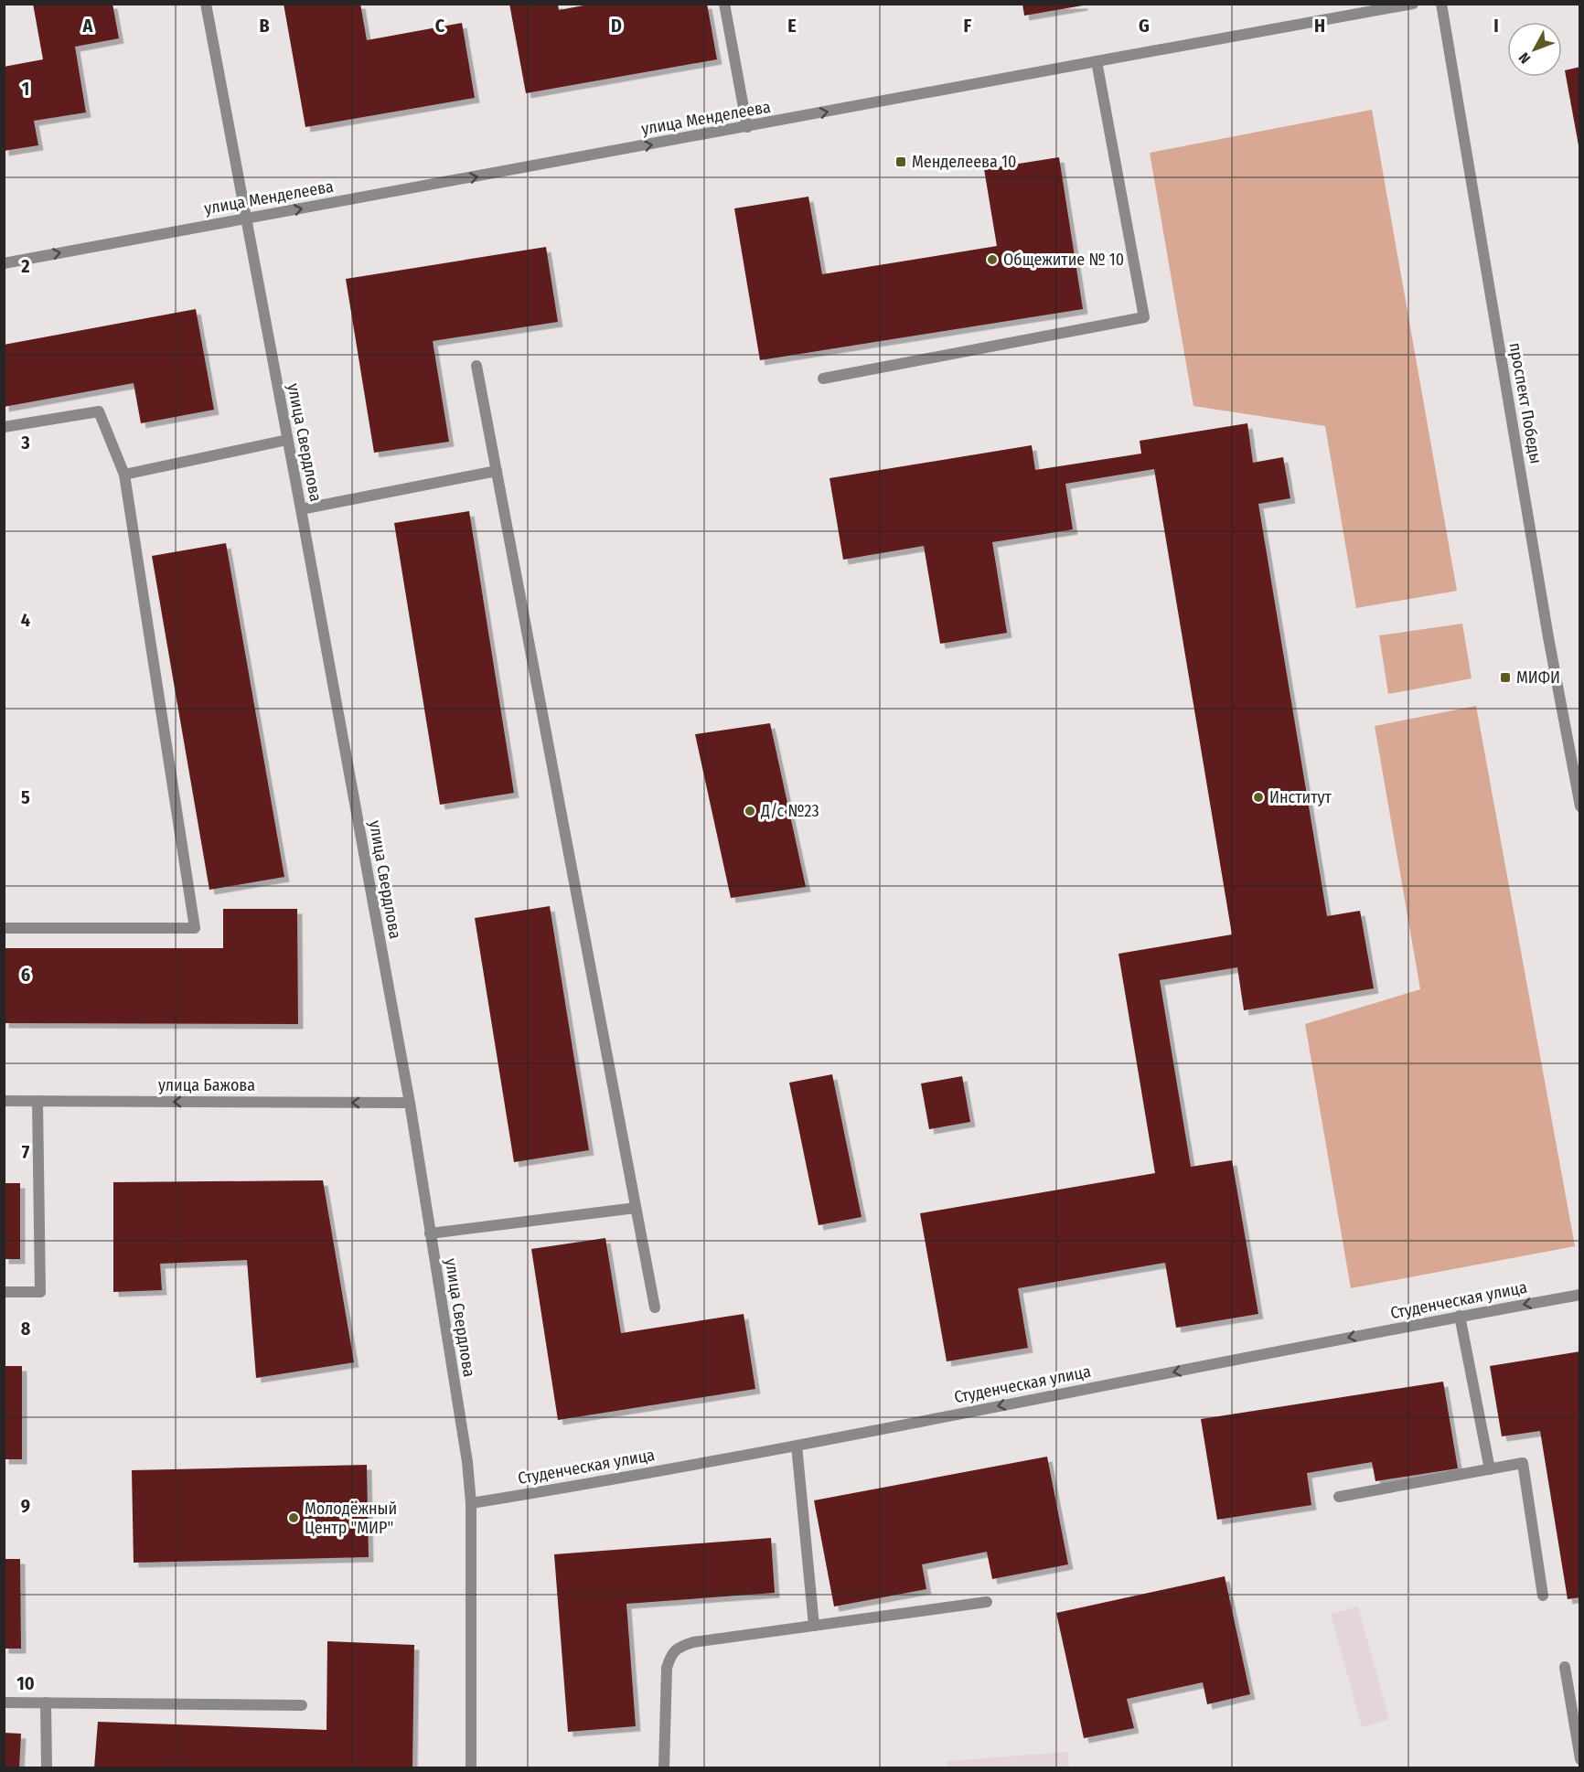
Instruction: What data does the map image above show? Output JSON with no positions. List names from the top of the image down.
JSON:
{
  "streets": {
    "street": [
      "улица Менделеева",
      "проспект Победы",
      "улица Свердлова",
      "улица Бажова",
      "Студенческая улица"
    ]
  },
  "crossings": [
    ["улица Менделеева", "улица Свердлова"],
    ["улица Свердлова", "улица Бажова"],
    ["улица Свердлова", "Студенческая улица"]
  ],
  "one_way": ["улица Менделеева", "улица Бажова", "Студенческая улица"],
  "places": {
    "transit": ["Менделеева 10", "МИФИ"],
    "other": [
      "Общежитие № 10",
      "Институт",
      "Д/с №23",
      "Молодёжный Центр \"МИР\""
    ]
  },
  "north": "bottom left",
  "grid": {
    "columns": [
      "A",
      "B",
      "C",
      "D",
      "E",
      "F",
      "G",
      "H",
      "I"
    ],
    "rows": [
      "1",
      "2",
      "3",
      "4",
      "5",
      "6",
      "7",
      "8",
      "9",
      "10"
    ]
  }
}
